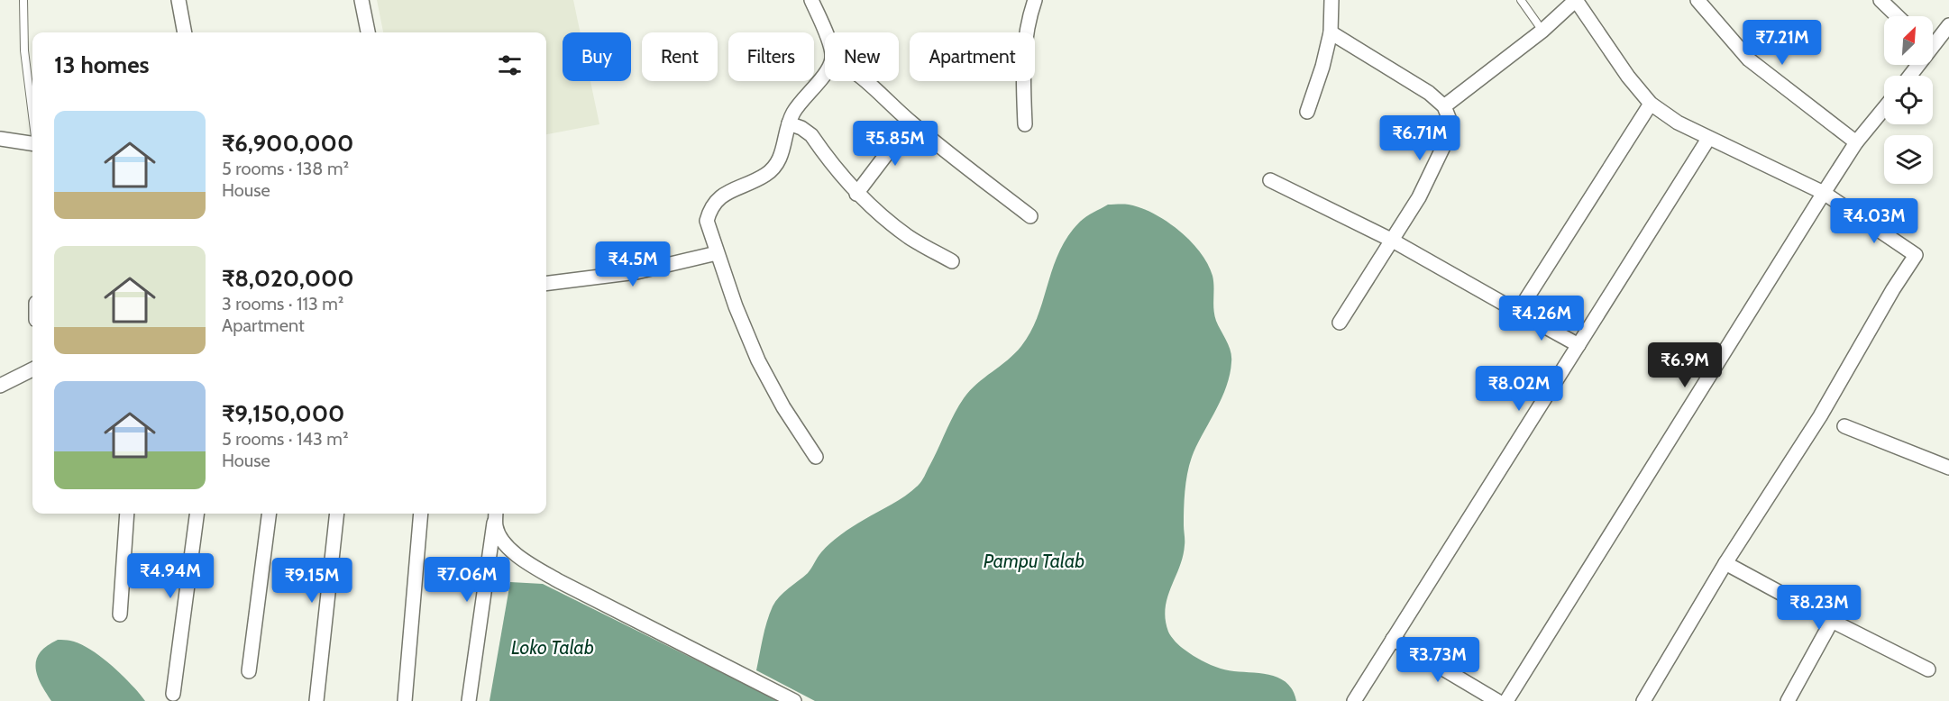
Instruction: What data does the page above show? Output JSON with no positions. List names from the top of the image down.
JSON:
{
  "water": ["Pampu Talab", "Loko Talab"],
  "north": "top right",
  "page": {
    "price": [
      "₹7.21M",
      "₹6.71M",
      "₹5.85M",
      "₹4.03M",
      "₹4.5M",
      "₹4.26M",
      "₹6.9M",
      "₹8.02M",
      "₹4.94M",
      "₹7.06M",
      "₹9.15M",
      "₹8.23M",
      "₹3.73M"
    ],
    "chip": [
      "Buy",
      "Rent",
      "Filters",
      "New",
      "Apartment"
    ],
    "heading": "13 homes",
    "list": [
      {
        "name": "₹6,900,000",
        "note": "5 rooms · 138 m² · House"
      },
      {
        "name": "₹8,020,000",
        "note": "3 rooms · 113 m² · Apartment"
      },
      {
        "name": "₹9,150,000",
        "note": "5 rooms · 143 m² · House"
      }
    ]
  }
}
